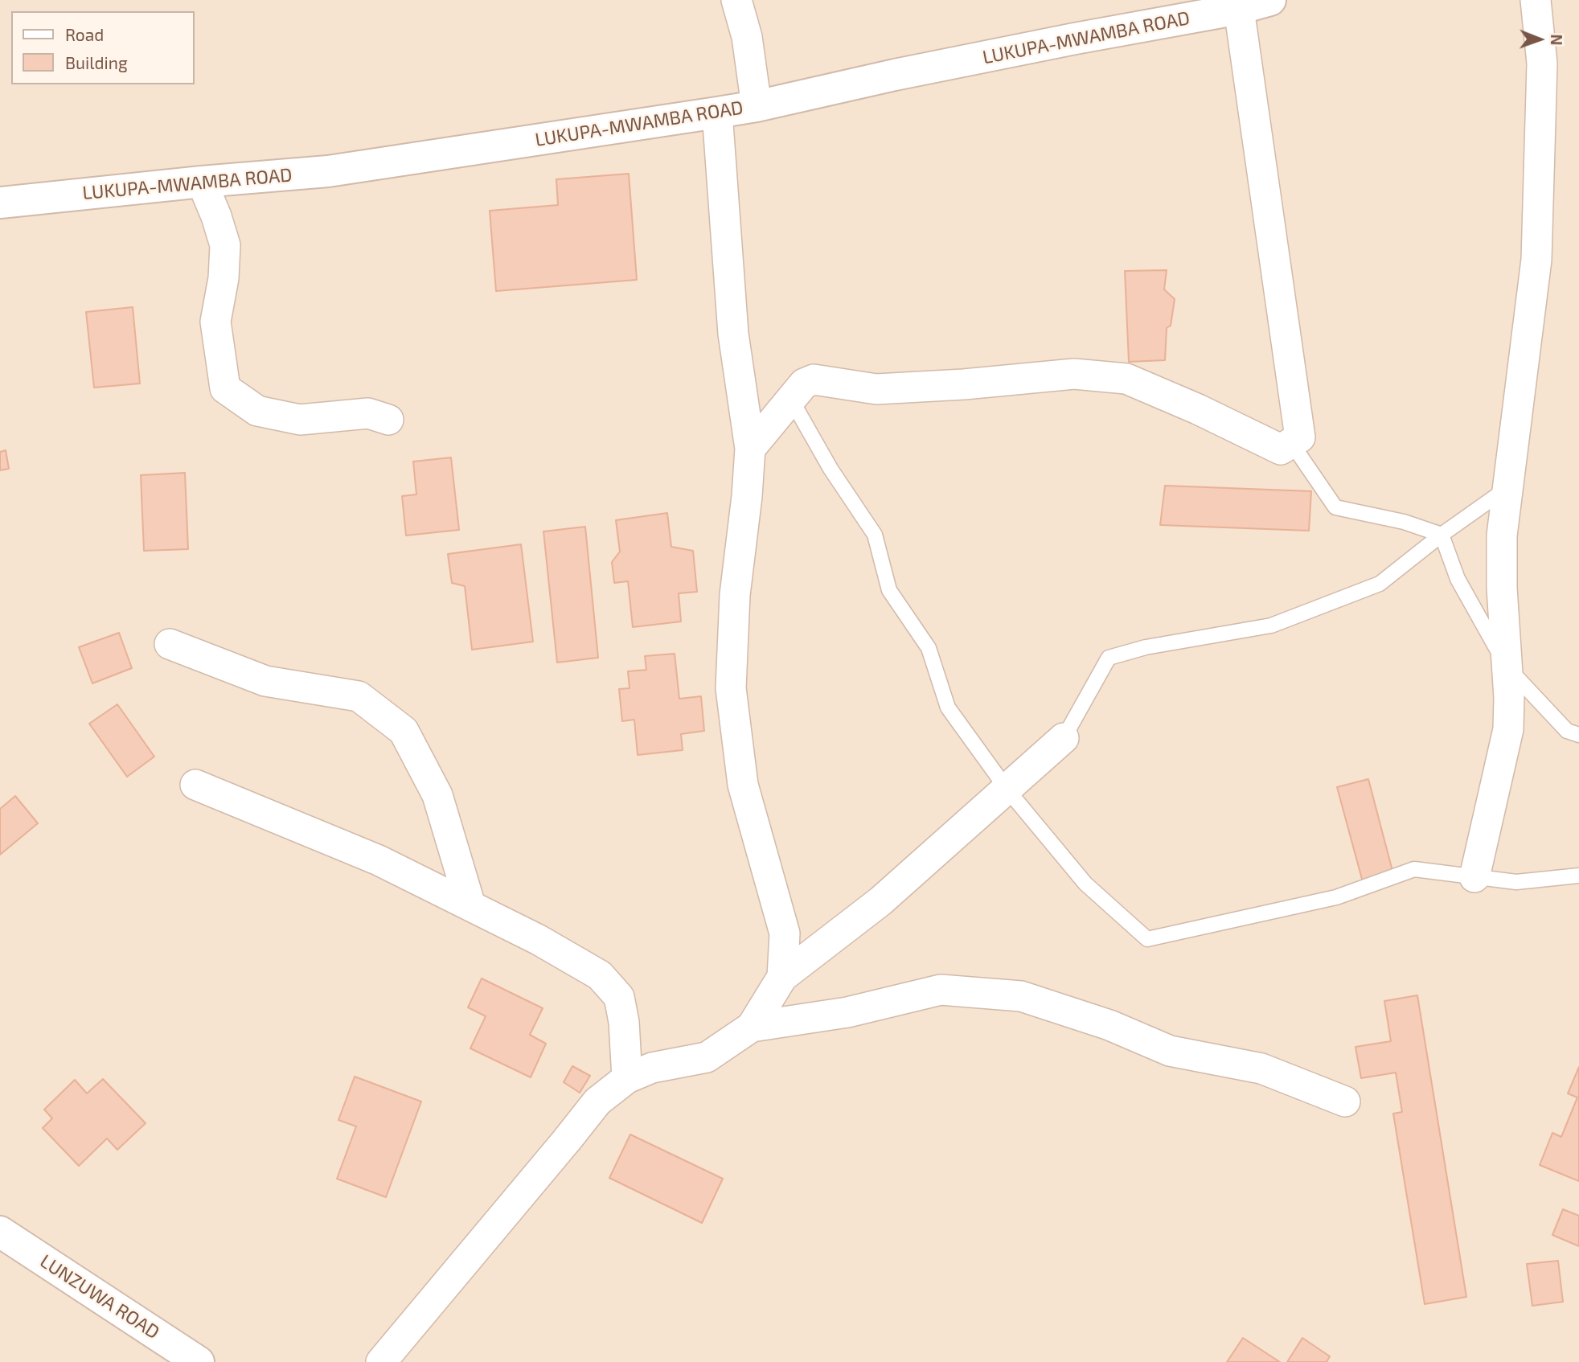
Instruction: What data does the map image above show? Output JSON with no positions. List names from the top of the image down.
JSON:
{
  "streets": {
    "street": ["LUKUPA-MWAMBA ROAD", "LUNZUWA ROAD"]
  },
  "legend": ["Road", "Building"],
  "north": "right"
}
